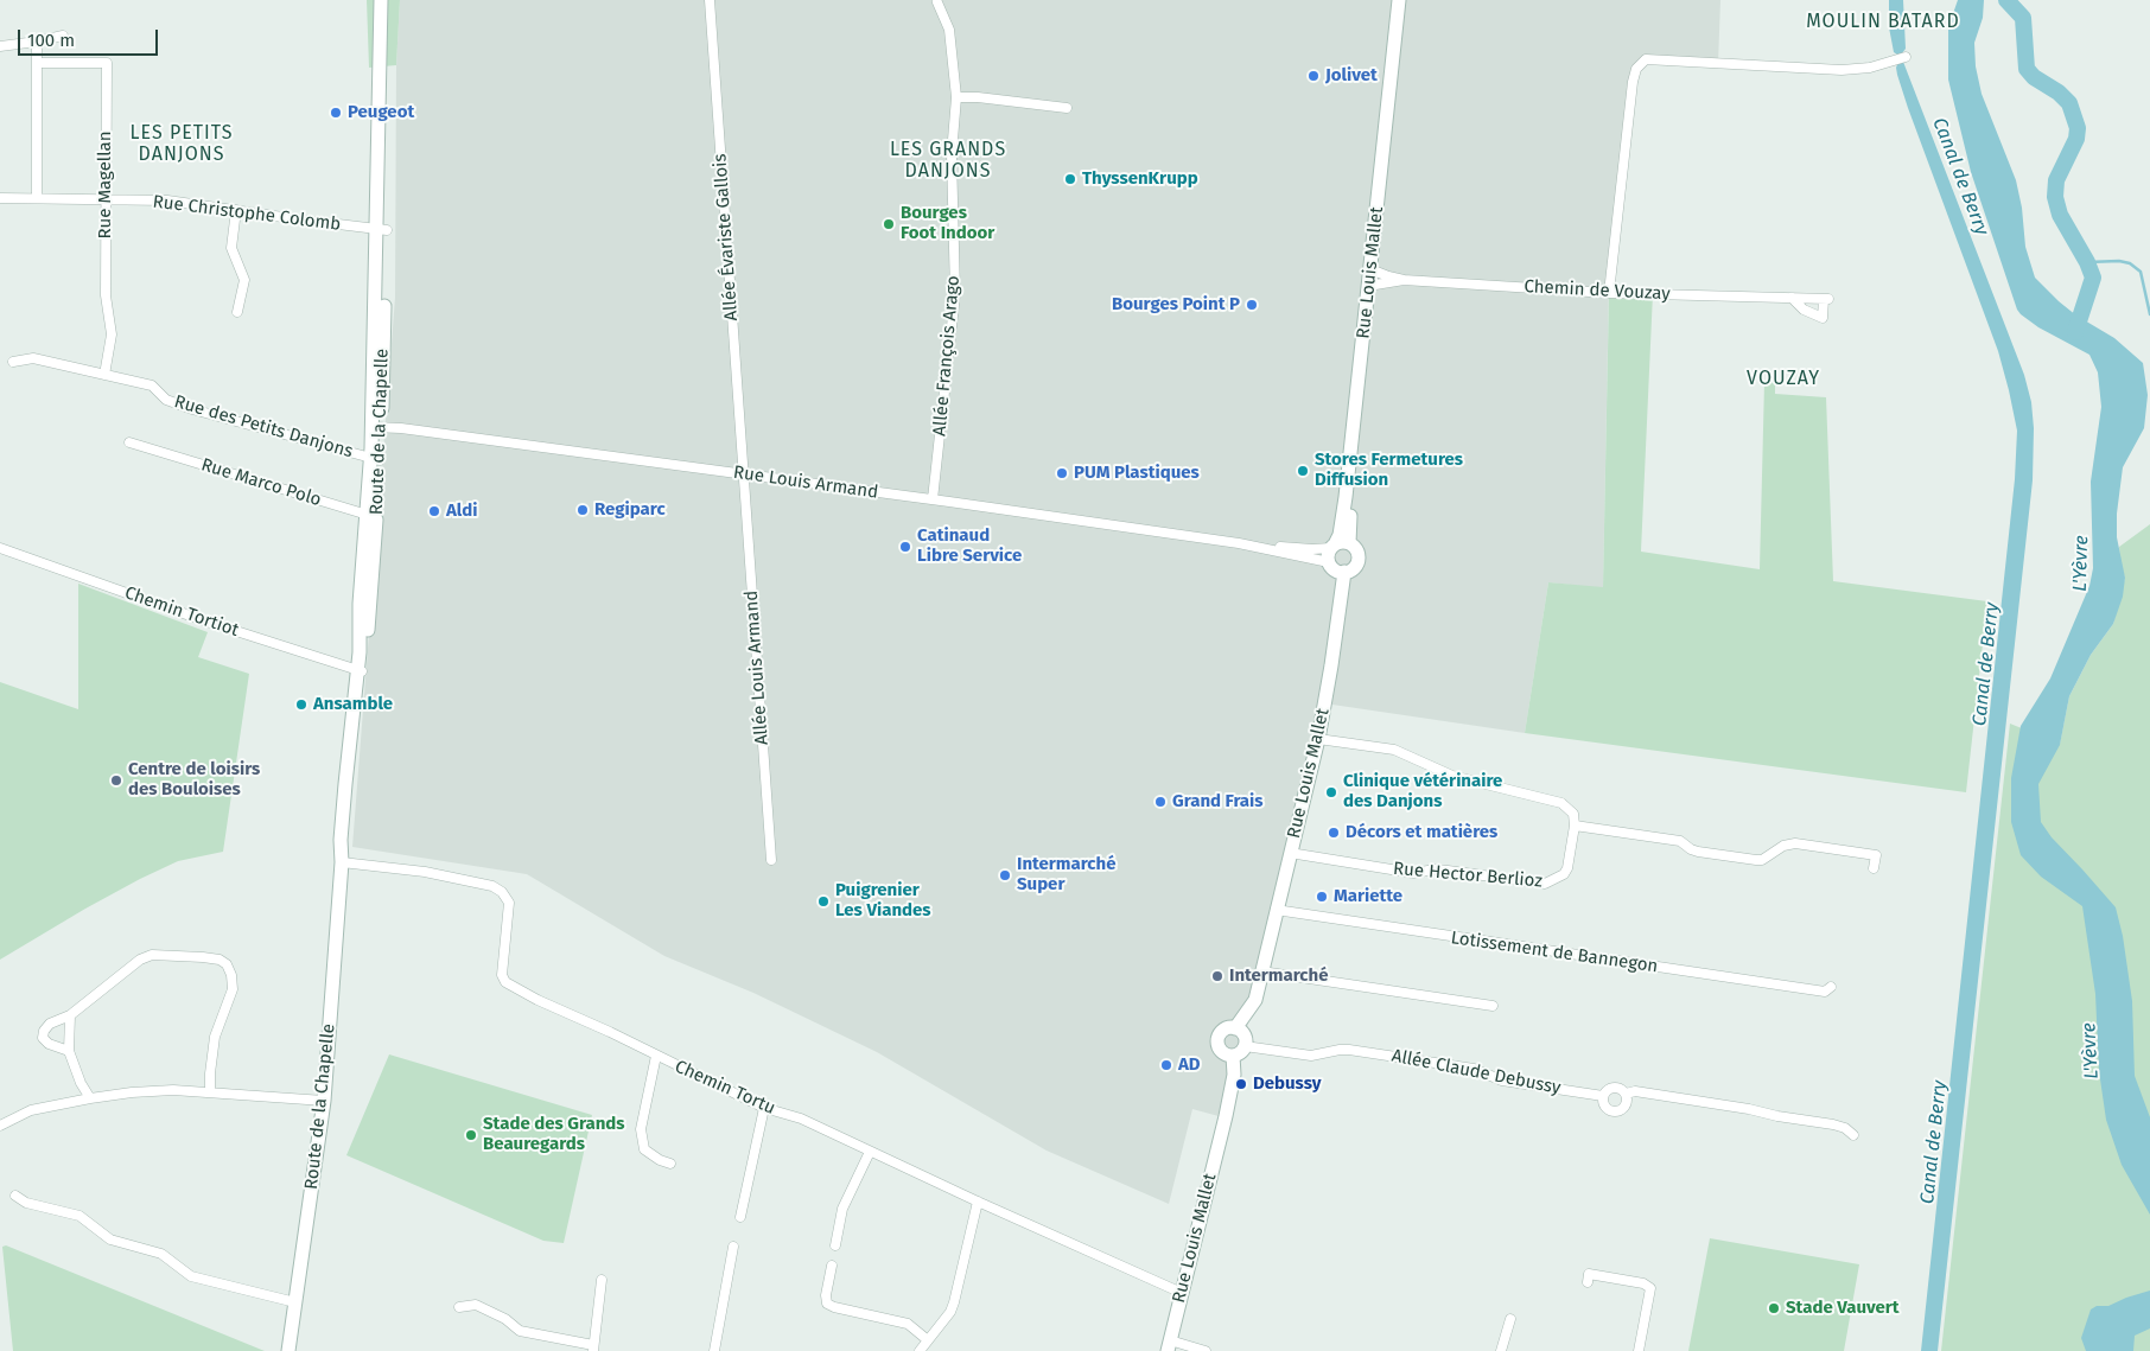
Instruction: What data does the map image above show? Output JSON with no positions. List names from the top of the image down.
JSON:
{
  "streets": {
    "main road": ["Rue Louis Mallet", "Route de la Chapelle"],
    "street": [
      "Rue Magellan",
      "Rue Christophe Colomb",
      "Allée Évariste Gallois",
      "Chemin de Vouzay",
      "Allée François Arago",
      "Rue des Petits Danjons",
      "Rue Marco Polo",
      "Rue Louis Armand",
      "Chemin Tortiot",
      "Allée Louis Armand",
      "Rue Hector Berlioz",
      "Lotissement de Bannegon",
      "Allée Claude Debussy",
      "Chemin Tortu"
    ]
  },
  "crossings": [
    ["Rue Magellan", "Rue Christophe Colomb"],
    ["Rue Magellan", "Rue des Petits Danjons"],
    ["Rue Christophe Colomb", "Route de la Chapelle"],
    ["Allée Évariste Gallois", "Rue Louis Armand"],
    ["Allée Évariste Gallois", "Allée Louis Armand"],
    ["Rue Louis Mallet", "Chemin de Vouzay"],
    ["Rue Louis Mallet", "Rue Louis Armand"],
    ["Rue Louis Mallet", "Rue Hector Berlioz"],
    ["Rue Louis Mallet", "Lotissement de Bannegon"],
    ["Rue Louis Mallet", "Allée Claude Debussy"],
    ["Rue Louis Mallet", "Chemin Tortu"],
    ["Allée François Arago", "Rue Louis Armand"],
    ["Rue des Petits Danjons", "Route de la Chapelle"],
    ["Route de la Chapelle", "Rue Marco Polo"],
    ["Route de la Chapelle", "Rue Louis Armand"],
    ["Route de la Chapelle", "Chemin Tortiot"],
    ["Route de la Chapelle", "Chemin Tortu"],
    ["Rue Louis Armand", "Allée Louis Armand"]
  ],
  "districts": [
    "MOULIN BATARD",
    "LES PETITS DANJONS",
    "LES GRANDS DANJONS",
    "VOUZAY"
  ],
  "water": ["Canal de Berry", "L'Yèvre"],
  "places": [
    "Jolivet",
    "Peugeot",
    "ThyssenKrupp",
    "Bourges Foot Indoor",
    "Bourges Point P",
    "Stores Fermetures Diffusion",
    "PUM Plastiques",
    "Regiparc",
    "Aldi",
    "Catinaud Libre Service",
    "Ansamble",
    "Centre de loisirs des Bouloises",
    "Clinique vétérinaire des Danjons",
    "Grand Frais",
    "Décors et matières",
    "Intermarché Super",
    "Mariette",
    "Puigrenier Les Viandes",
    "Intermarché",
    "AD",
    "Debussy",
    "Stade des Grands Beauregards",
    "Stade Vauvert"
  ],
  "scale_bar": "100 m"
}
